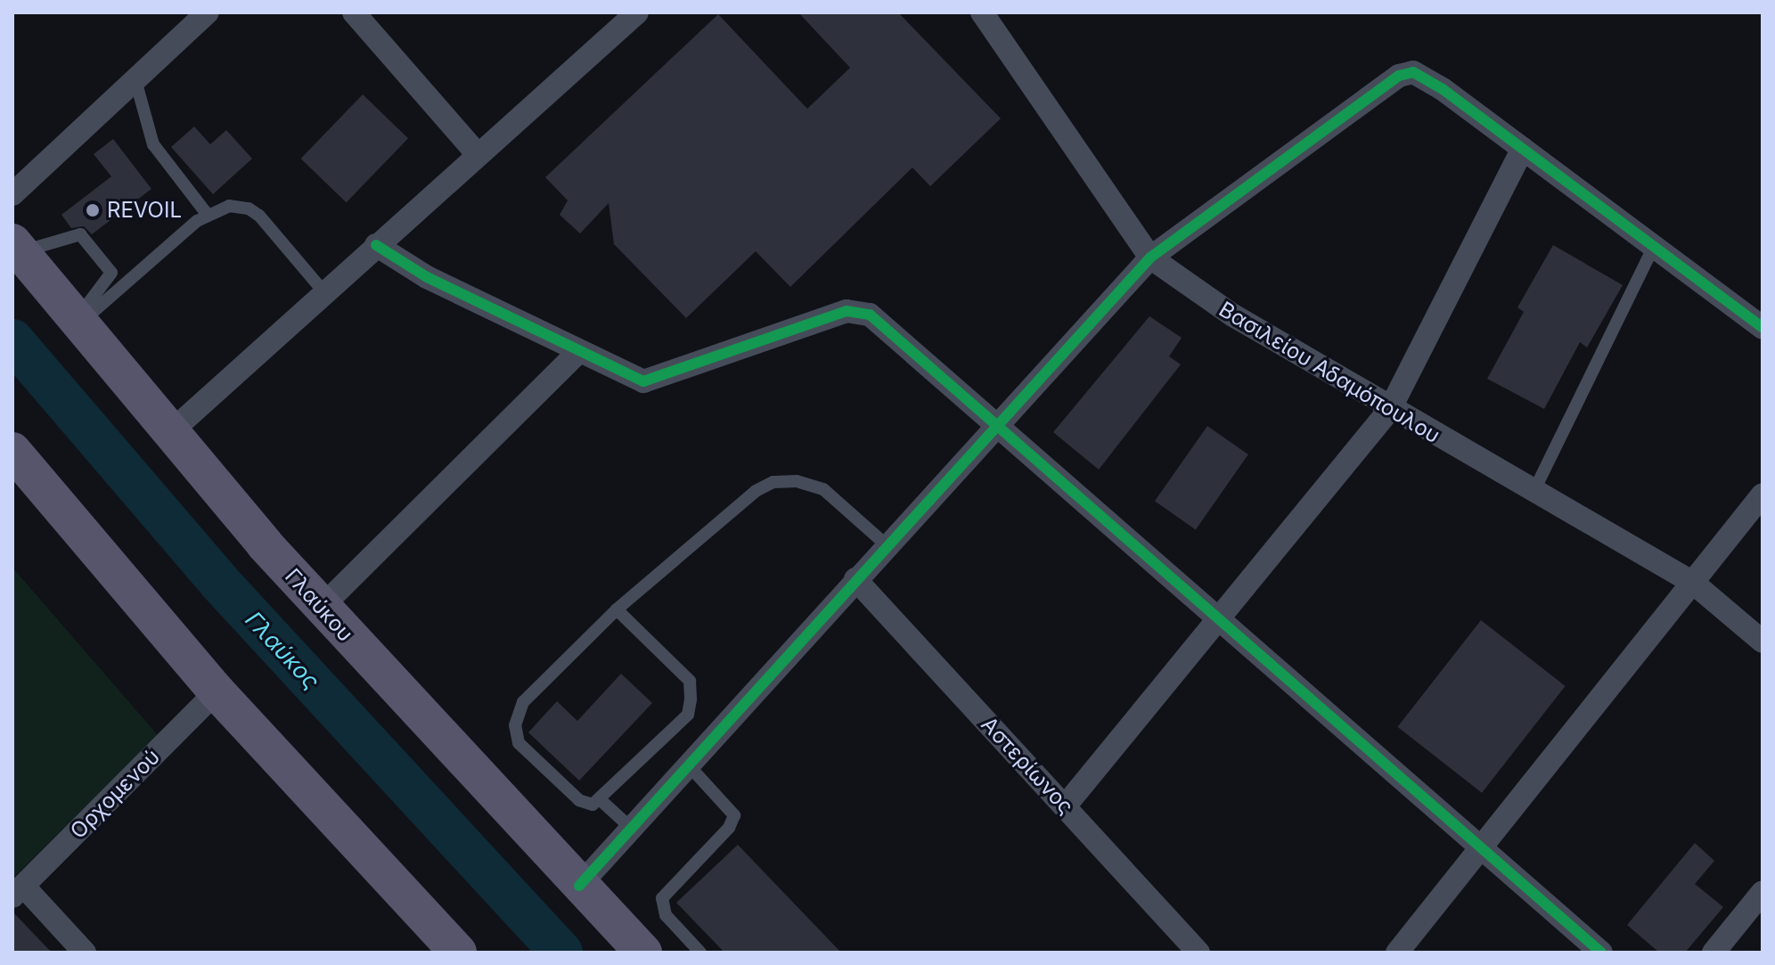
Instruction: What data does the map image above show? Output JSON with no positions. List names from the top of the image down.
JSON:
{
  "streets": {
    "main road": ["Γλαύκου"],
    "street": ["Βασιλείου Αδαμόπουλου", "Αστερίωνος", "Ορχομενού"]
  },
  "water": ["Γλαύκος"],
  "places": ["REVOIL"]
}
